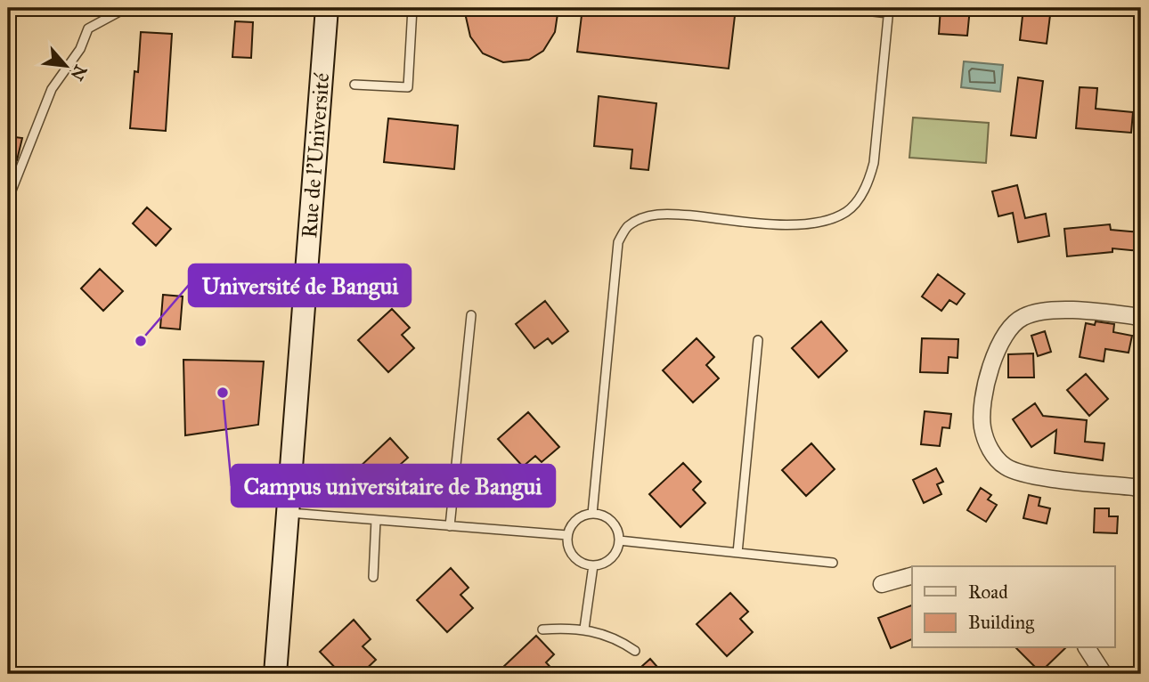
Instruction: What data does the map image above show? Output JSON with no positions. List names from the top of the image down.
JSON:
{
  "streets": {
    "street": ["Rue de l'Université"]
  },
  "places": ["Université de Bangui", "Campus universitaire de Bangui"],
  "legend": ["Road", "Building"],
  "north": "bottom right"
}
